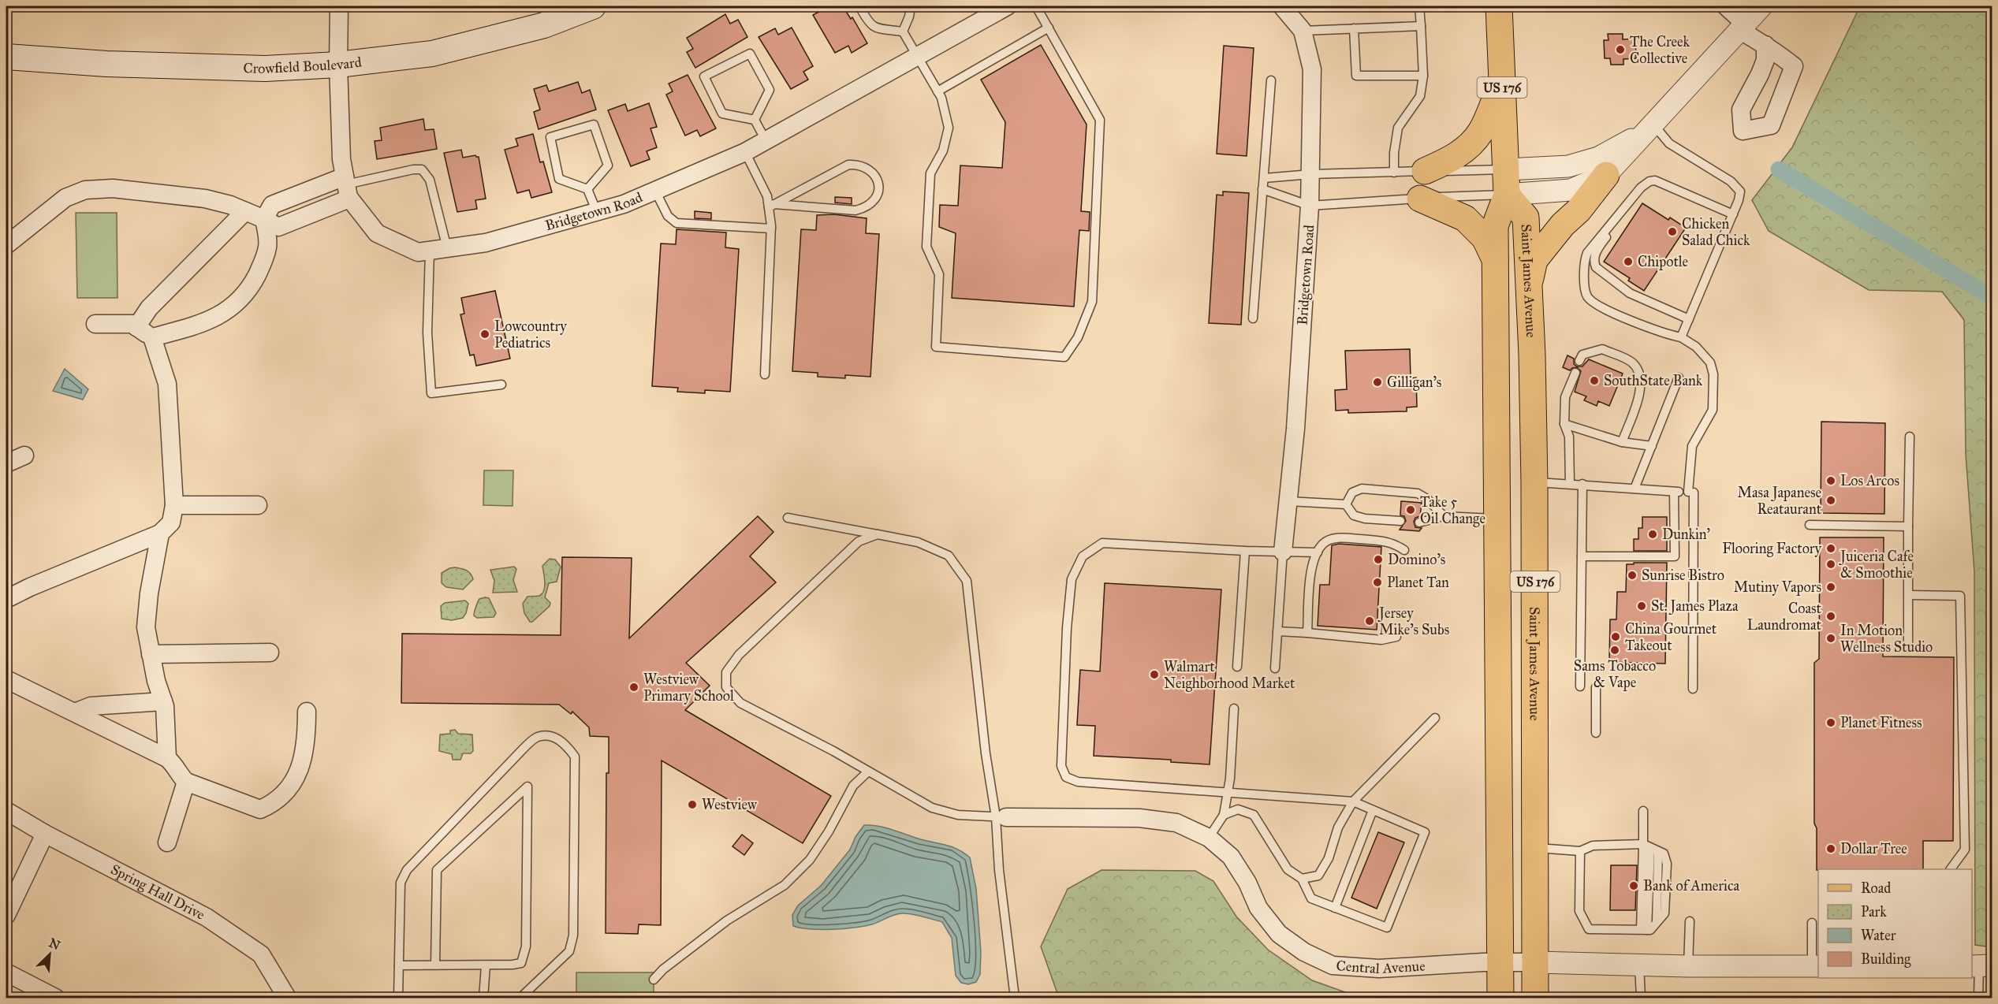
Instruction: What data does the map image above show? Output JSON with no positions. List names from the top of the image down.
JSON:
{
  "streets": {
    "main road": ["Crowfield Boulevard", "US 176", "Saint James Avenue"],
    "street": ["Bridgetown Road", "Spring Hall Drive", "Central Avenue"]
  },
  "crossings": [
    ["Saint James Avenue", "Central Avenue"]
  ],
  "places": [
    "The Creek Collective",
    "Chicken Salad Chick",
    "Chipotle",
    "Lowcountry Pediatrics",
    "SouthState Bank",
    "Gilligan's",
    "Los Arcos",
    "Masa Japanese Reataurant",
    "Take 5 Oil Change",
    "Dunkin'",
    "Flooring Factory",
    "Domino's",
    "Juiceria Cafe & Smoothie",
    "Sunrise Bistro",
    "Planet Tan",
    "Mutiny Vapors",
    "St. James Plaza",
    "Coast Laundromat",
    "Jersey Mike's Subs",
    "China Gourmet Takeout",
    "In Motion Wellness Studio",
    "Sams Tobacco & Vape",
    "Walmart Neighborhood Market",
    "Westview Primary School",
    "Planet Fitness",
    "Westview",
    "Dollar Tree",
    "Bank of America"
  ],
  "legend": [
    "Road",
    "Park",
    "Water",
    "Building"
  ],
  "north": "top right"
}
